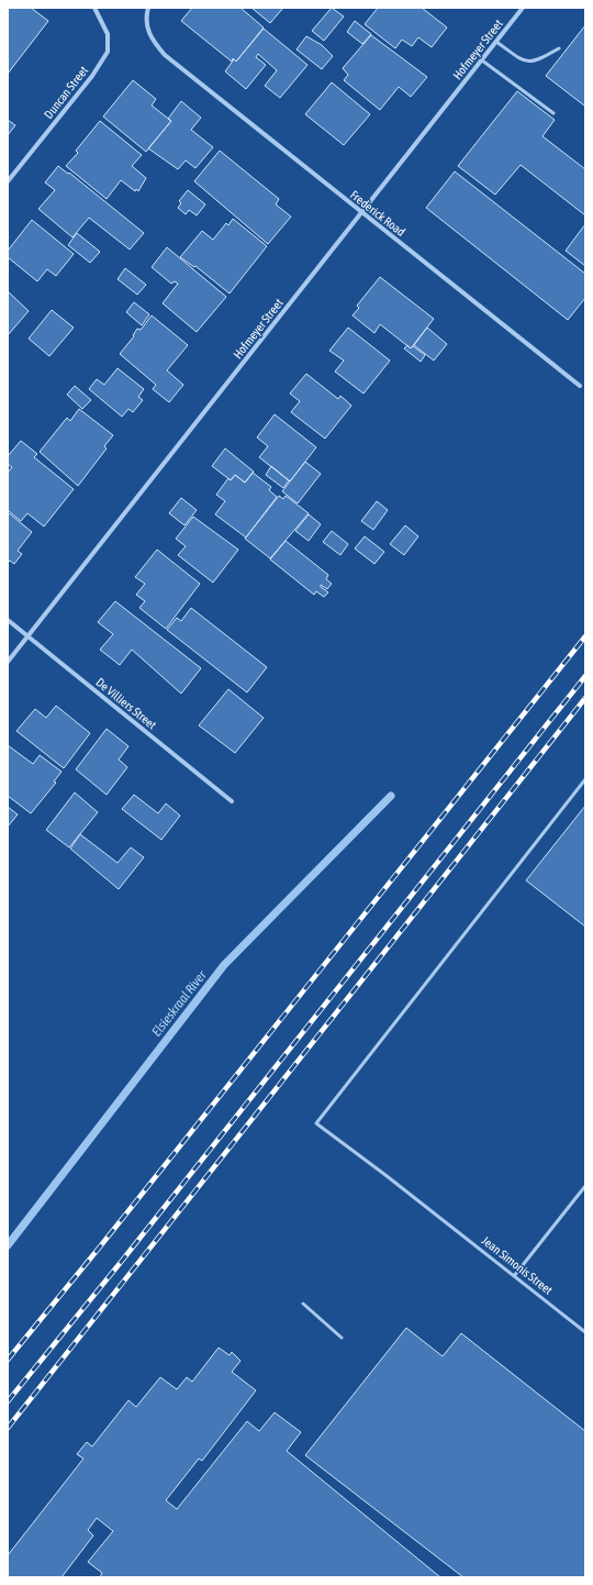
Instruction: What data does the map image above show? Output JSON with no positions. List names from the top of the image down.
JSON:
{
  "streets": {
    "street": [
      "Hofmeyer Street",
      "Duncan Street",
      "Frederick Road",
      "De Villiers Street"
    ],
    "lane": ["Jean Simonis Street"]
  },
  "crossings": [
    ["Hofmeyer Street", "Frederick Road"],
    ["Hofmeyer Street", "De Villiers Street"]
  ],
  "water": ["Elsieskraal River"]
}
